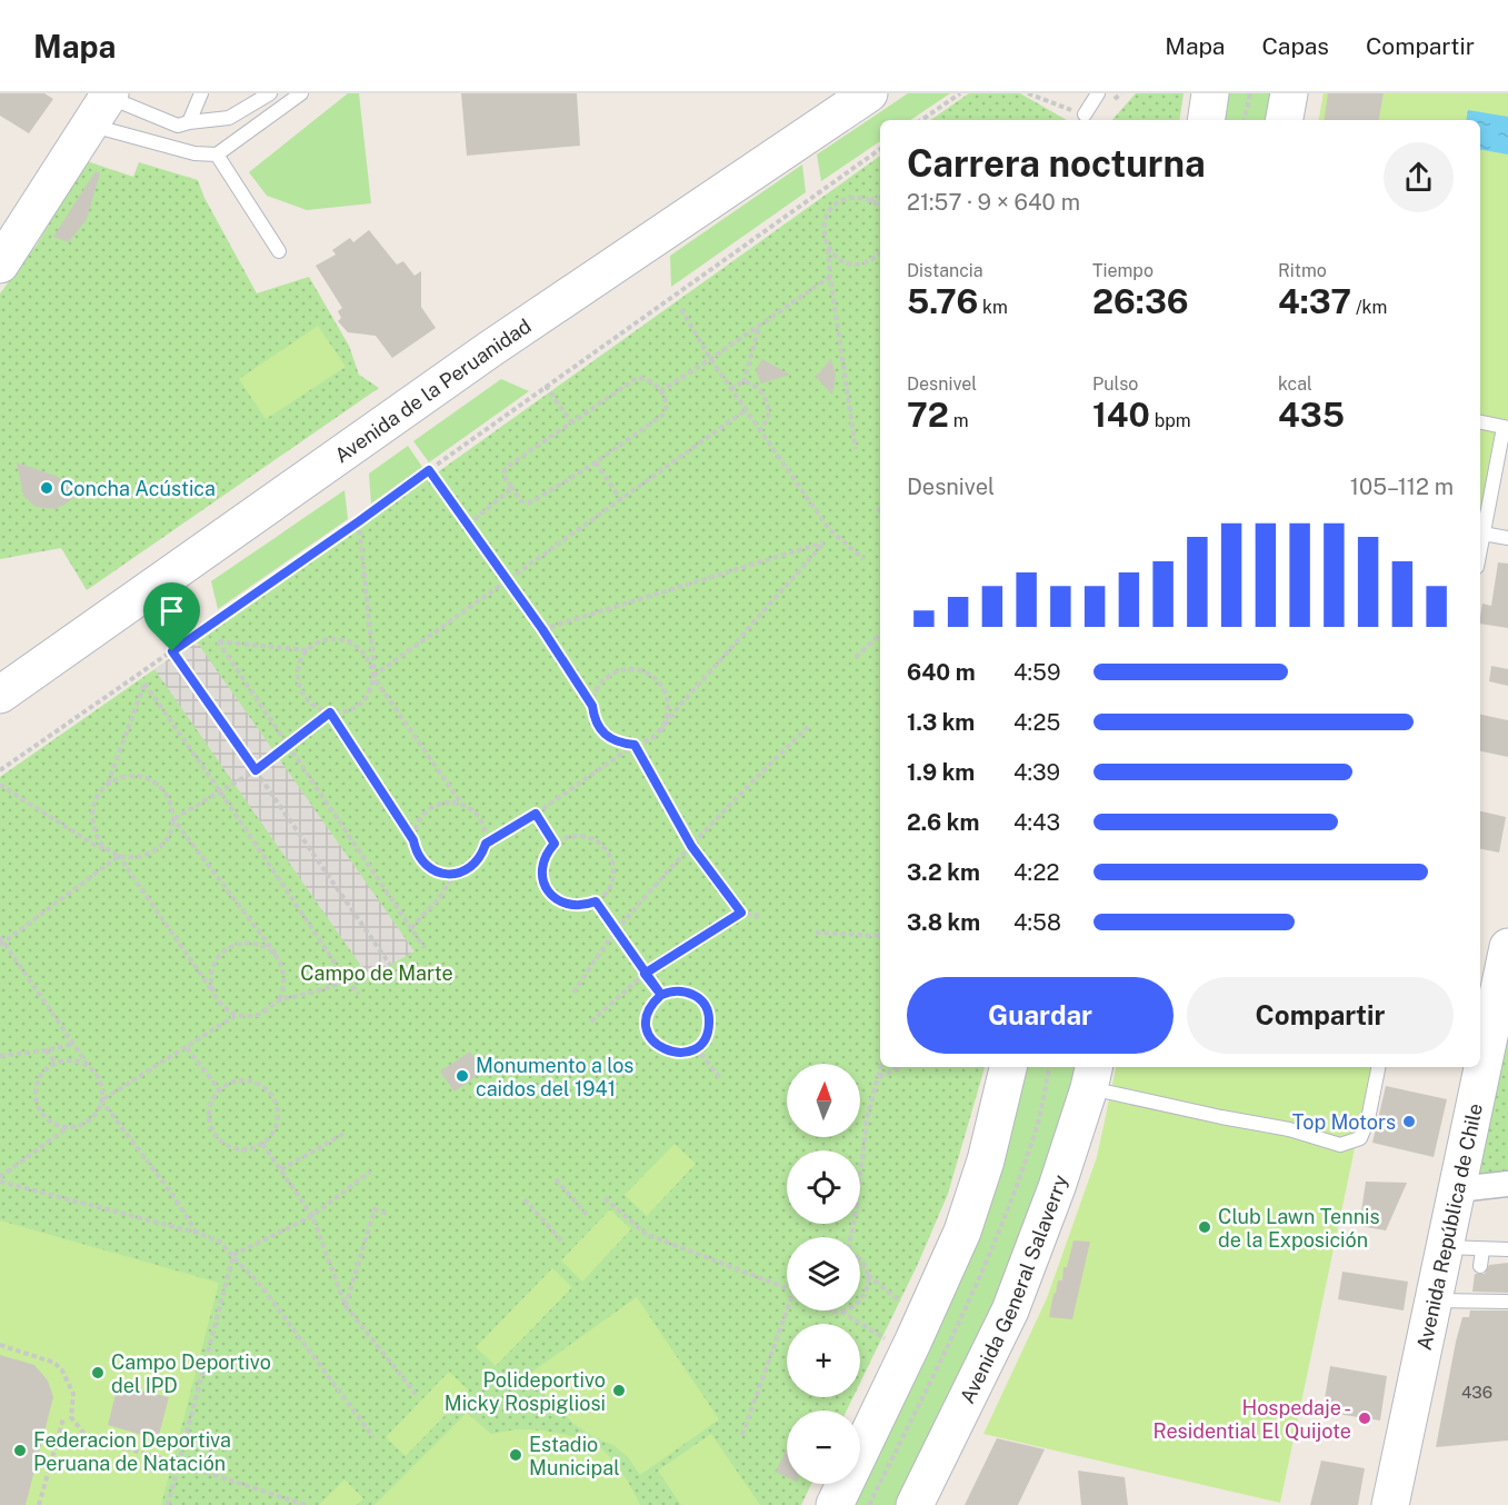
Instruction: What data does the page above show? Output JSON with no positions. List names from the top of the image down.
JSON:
{
  "streets": {
    "street": ["Avenida de la Peruanidad", "Avenida República de Chile", "Avenida General Salaverry"]
  },
  "parks": ["Campo de Marte"],
  "places": [
    "Concha Acústica",
    "Monumento a los caidos del 1941",
    "Top Motors",
    "Club Lawn Tennis de la Exposición",
    "Campo Deportivo del IPD",
    "Polideportivo Micky Rospigliosi",
    "Hospedaje - Residential El Quijote",
    "Federacion Deportiva Peruana de Natación",
    "Estadio Municipal"
  ],
  "house_numbers": ["436"],
  "north": "top",
  "page": {
    "header": "Mapa",
    "nav": ["Mapa", "Capas", "Compartir"],
    "heading": ["Carrera nocturna", "21:57 · 9 × 640 m"],
    "stats": [
      ["Distancia", "5.76 km"],
      ["Tiempo", "26:36"],
      ["Ritmo", "4:37 /km"],
      ["Desnivel", "72 m"],
      ["Pulso", "140 bpm"],
      ["kcal", "435"]
    ],
    "chart": ["Desnivel", "105–112 m"],
    "list": [
      {
        "name": "640 m",
        "note": "4:59"
      },
      {
        "name": "1.3 km",
        "note": "4:25"
      },
      {
        "name": "1.9 km",
        "note": "4:39"
      },
      {
        "name": "2.6 km",
        "note": "4:43"
      },
      {
        "name": "3.2 km",
        "note": "4:22"
      },
      {
        "name": "3.8 km",
        "note": "4:58"
      }
    ],
    "buttons": ["Guardar", "Compartir"],
    "map_buttons": ["+", "−"]
  }
}
